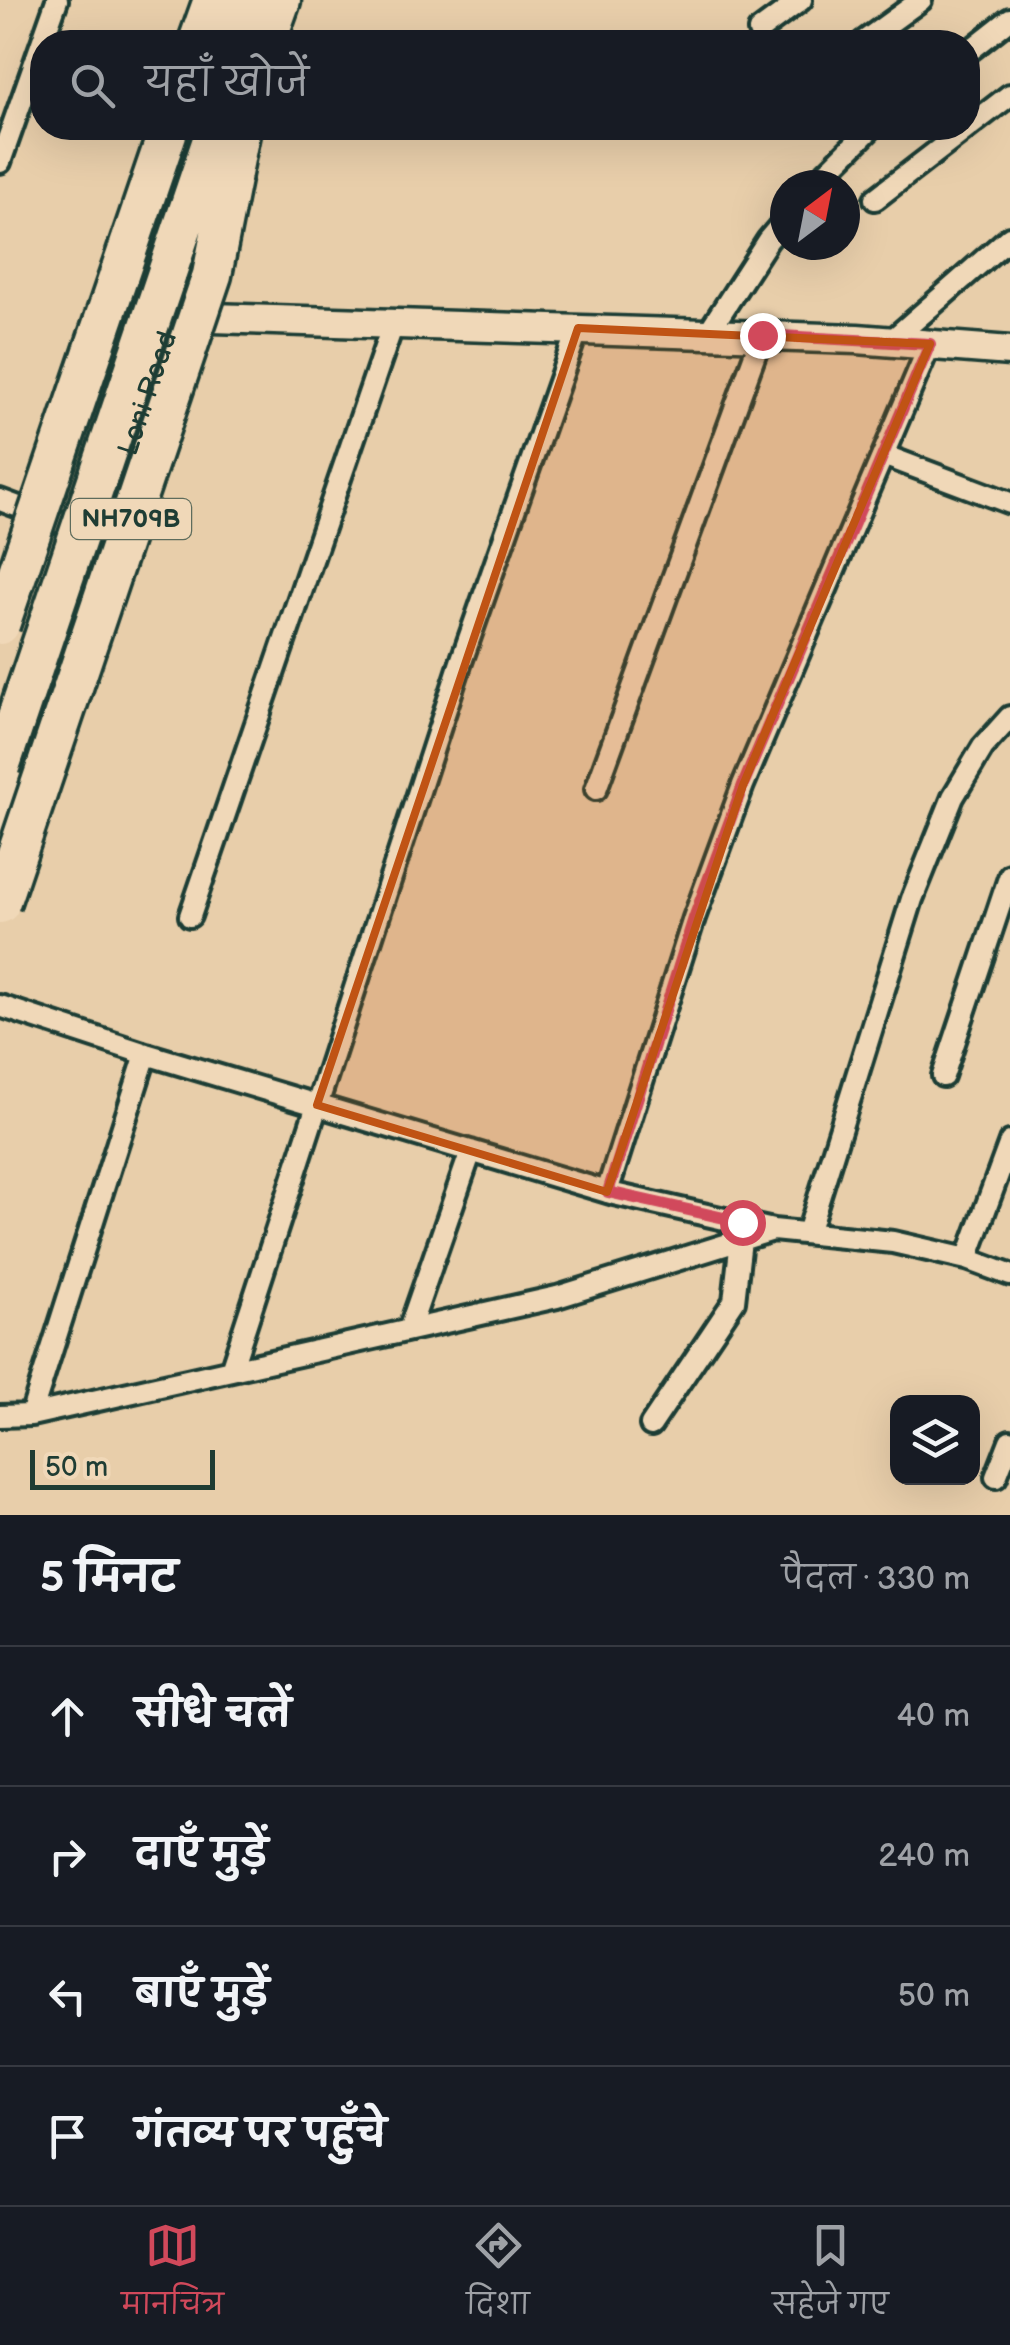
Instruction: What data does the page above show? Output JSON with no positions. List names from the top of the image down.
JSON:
{
  "streets": {
    "highway": ["Loni Road", "NH709B"]
  },
  "scale_bar": "50 m",
  "north": "top right",
  "page": {
    "search": "यहाँ खोजें",
    "scale": "50 m",
    "heading": ["5 मिनट", "पैदल · 330 m"],
    "list": [
      ["सीधे चलें", "40 m"],
      ["दाएँ मुड़ें", "240 m"],
      ["बाएँ मुड़ें", "50 m"],
      "गंतव्य पर पहुँचे"
    ],
    "nav": ["मानचित्र", "दिशा", "सहेजे गए"]
  }
}
